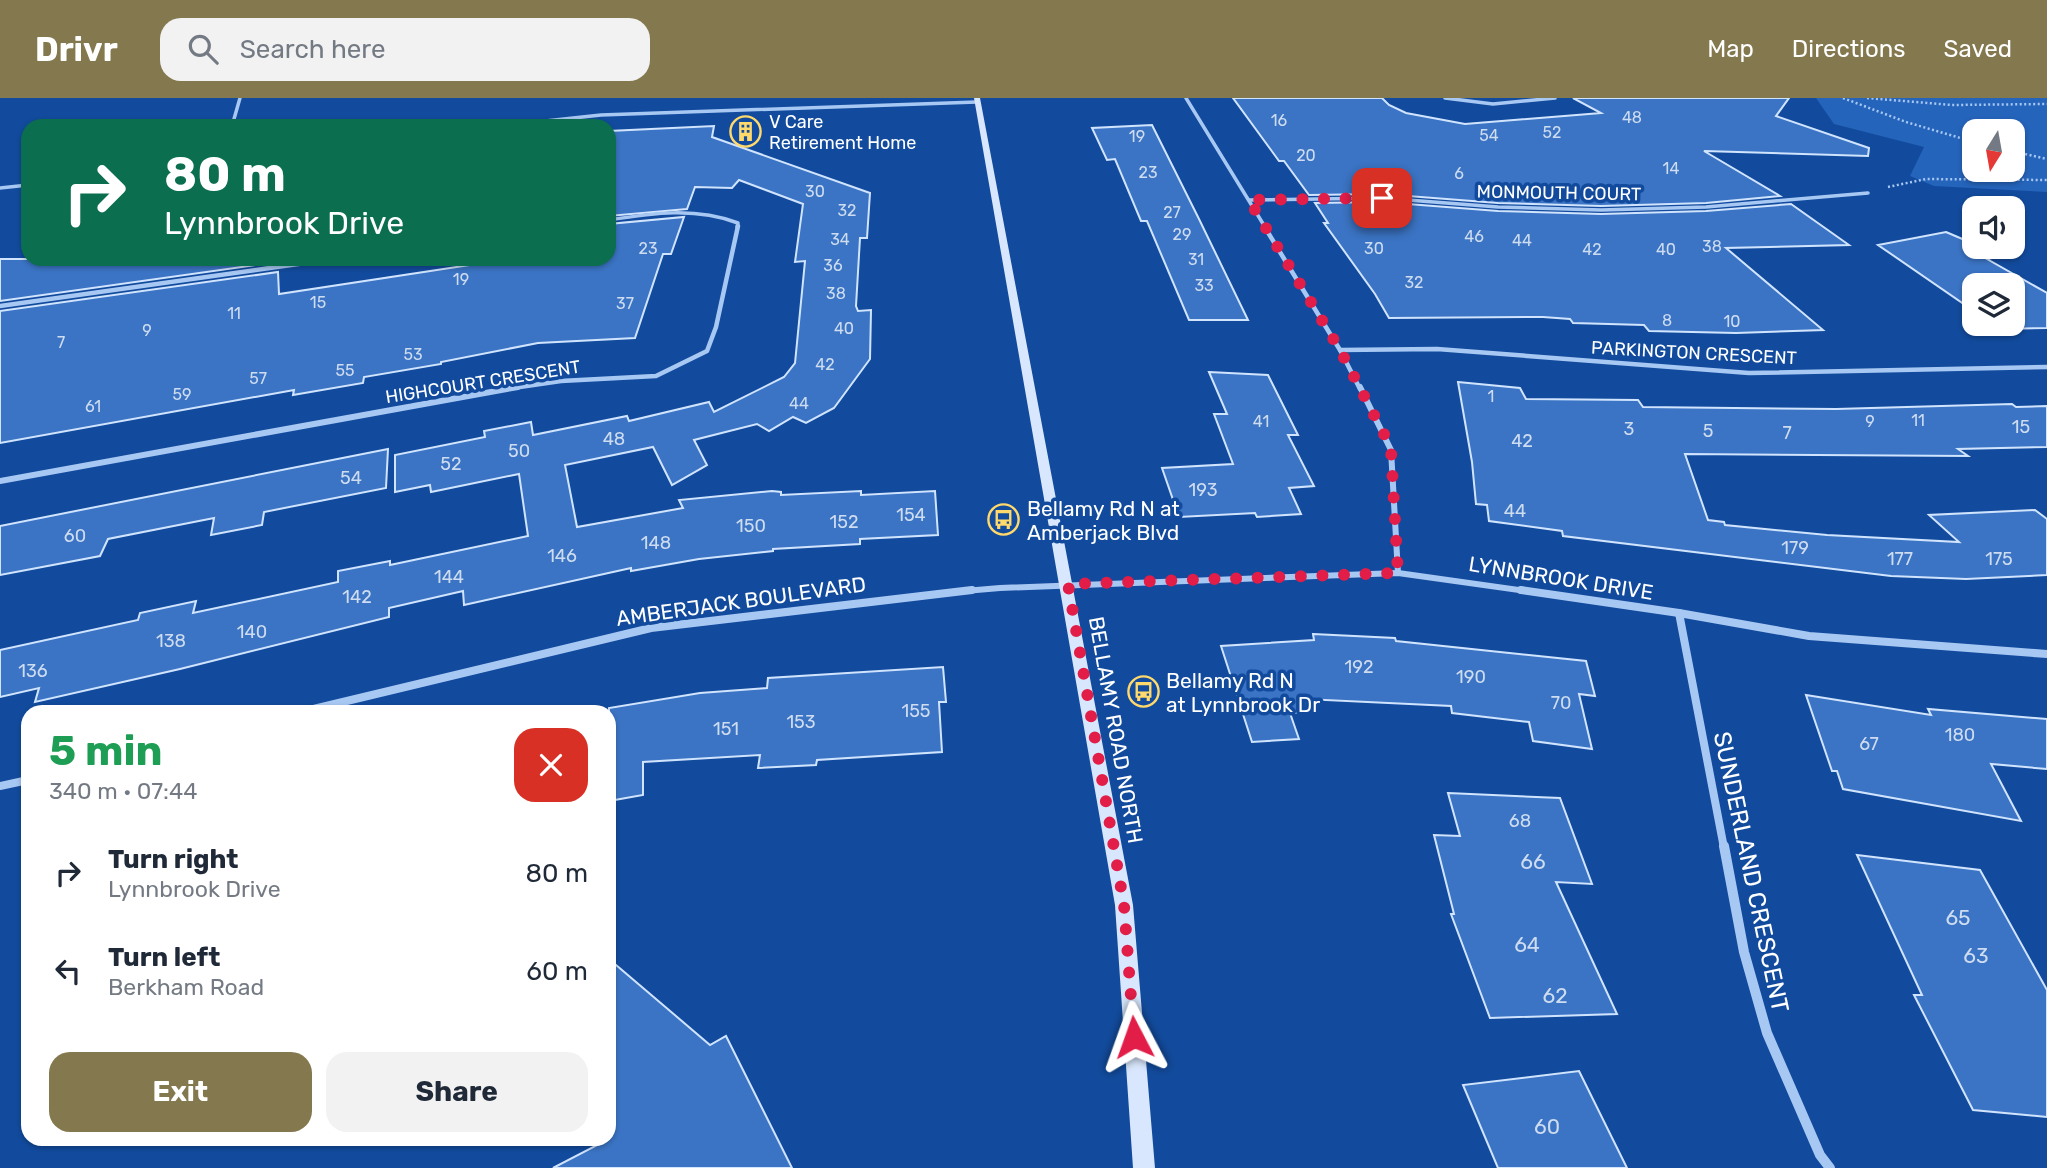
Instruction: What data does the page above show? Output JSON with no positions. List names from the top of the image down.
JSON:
{
  "streets": {
    "street": [
      "MONMOUTH COURT",
      "PARKINGTON CRESCENT",
      "HIGHCOURT CRESCENT",
      "LYNNBROOK DRIVE",
      "AMBERJACK BOULEVARD",
      "BELLAMY ROAD NORTH",
      "SUNDERLAND CRESCENT"
    ]
  },
  "crossings": [
    ["LYNNBROOK DRIVE", "AMBERJACK BOULEVARD"],
    ["LYNNBROOK DRIVE", "BELLAMY ROAD NORTH"],
    ["LYNNBROOK DRIVE", "SUNDERLAND CRESCENT"],
    ["AMBERJACK BOULEVARD", "BELLAMY ROAD NORTH"]
  ],
  "places": {
    "building": ["V Care Retirement Home"],
    "bus stop": ["Bellamy Rd N at Amberjack Blvd", "Bellamy Rd N at Lynnbrook Dr"]
  },
  "house_numbers": [
    "48",
    "16",
    "52",
    "54",
    "19",
    "20",
    "14",
    "23",
    "6",
    "30",
    "32",
    "27",
    "29",
    "46",
    "34",
    "44",
    "38",
    "23",
    "30",
    "42",
    "40",
    "31",
    "36",
    "19",
    "32",
    "33",
    "38",
    "15",
    "37",
    "11",
    "8",
    "10",
    "40",
    "9",
    "7",
    "53",
    "42",
    "55",
    "57",
    "59",
    "1",
    "44",
    "61",
    "11",
    "41",
    "9",
    "15",
    "3",
    "5",
    "7",
    "48",
    "42",
    "50",
    "52",
    "54",
    "193",
    "44",
    "154",
    "152",
    "150",
    "60",
    "148",
    "179",
    "146",
    "177",
    "175",
    "144",
    "142",
    "140",
    "138",
    "192",
    "136",
    "190",
    "70",
    "155",
    "153",
    "151",
    "180",
    "67",
    "68",
    "66",
    "65",
    "64",
    "63",
    "62",
    "60"
  ],
  "north": "bottom",
  "page": {
    "header": "Drivr",
    "search": "Search here",
    "nav": ["Map", "Directions", "Saved"],
    "turn": ["80 m", "Lynnbrook Drive"],
    "heading": ["5 min", "340 m · 07:44"],
    "list": [
      {
        "name": "Turn right",
        "note": "Lynnbrook Drive",
        "value": "80 m"
      },
      {
        "name": "Turn left",
        "note": "Berkham Road",
        "value": "60 m"
      }
    ],
    "buttons": ["Exit", "Share"]
  }
}
